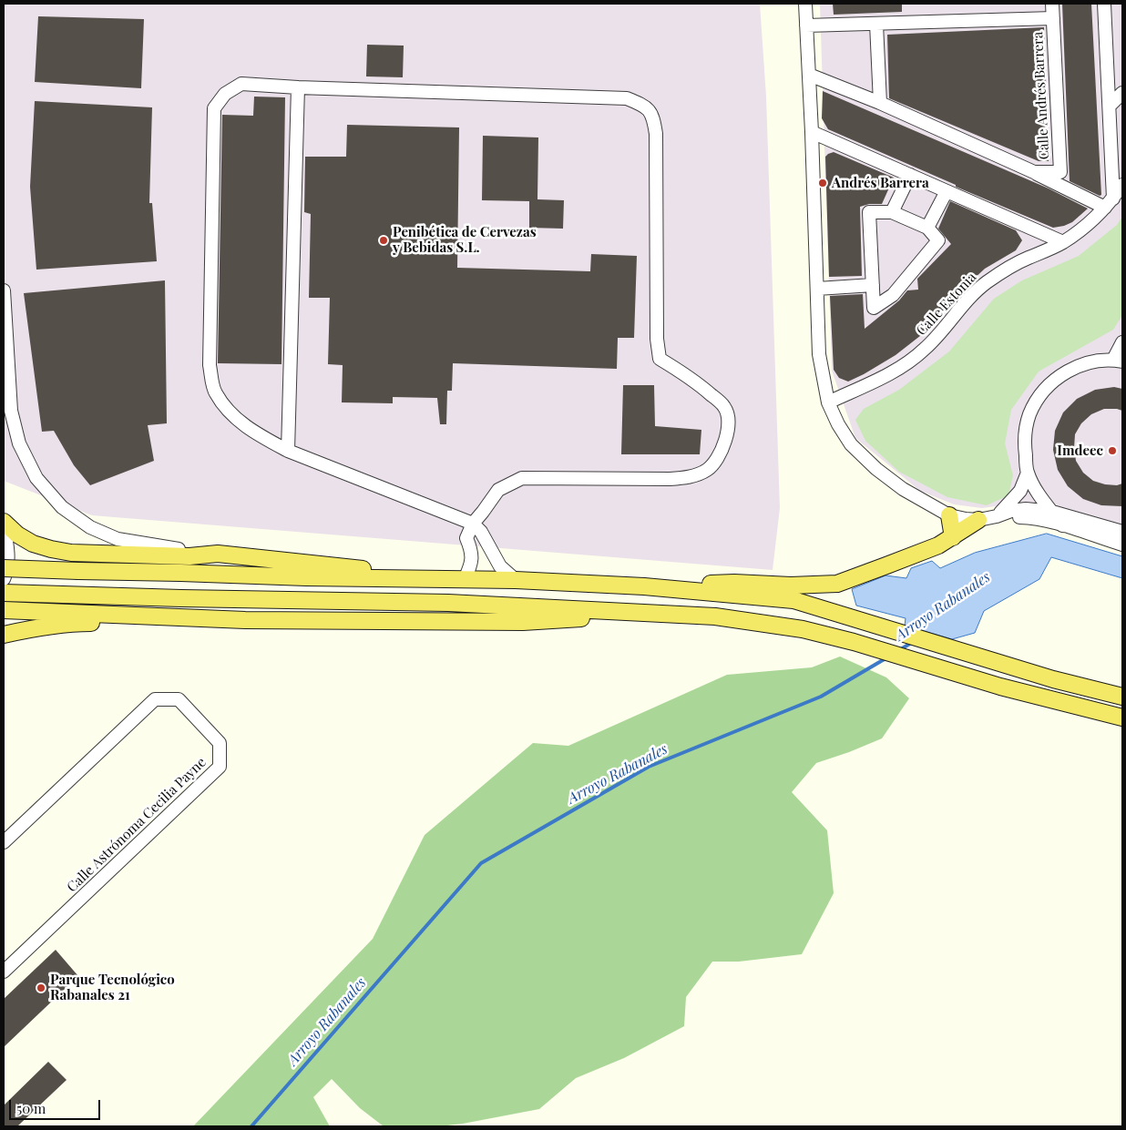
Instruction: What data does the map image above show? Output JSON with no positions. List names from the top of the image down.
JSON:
{
  "streets": {
    "street": ["Calle Andrés Barrera", "Calle Estonia", "Calle Astrónoma Cecilia Payne"]
  },
  "crossings": [
    ["Calle Andrés Barrera", "Calle Estonia"]
  ],
  "water": ["Arroyo Rabanales"],
  "places": [
    "Andrés Barrera",
    "Penibética de Cervezas y Bebidas S.L.",
    "Imdeec",
    "Parque Tecnológico Rabanales 21"
  ],
  "scale_bar": "50 m"
}
